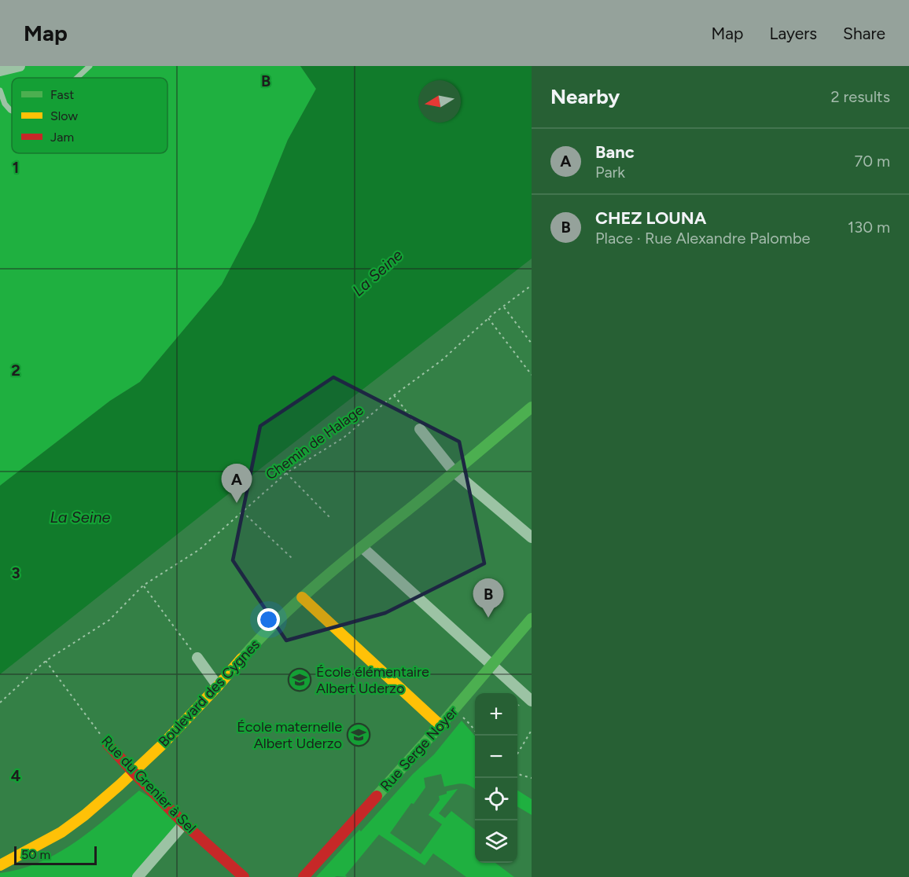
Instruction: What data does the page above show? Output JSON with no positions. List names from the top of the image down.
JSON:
{
  "streets": {
    "main road": ["Boulevard des Cygnes", "Rue Serge Noyer", "Rue du Grenier à Sel"],
    "path": ["Chemin de Halage"]
  },
  "crossings": [
    ["Chemin de Halage", "Rue du Grenier à Sel"],
    ["Boulevard des Cygnes", "Rue du Grenier à Sel"]
  ],
  "water": ["La Seine"],
  "places": {
    "school or university": ["École élémentaire Albert Uderzo", "École maternelle Albert Uderzo"]
  },
  "legend": ["Fast", "Slow", "Jam"],
  "scale_bar": "50 m",
  "north": "left",
  "page": {
    "header": "Map",
    "nav": ["Map", "Layers", "Share"],
    "heading": ["Nearby", "2 results"],
    "list": [
      {
        "mark": "A",
        "name": "Banc",
        "note": "Park",
        "value": "70 m"
      },
      {
        "mark": "B",
        "name": "CHEZ LOUNA",
        "note": "Place · Rue Alexandre Palombe",
        "value": "130 m"
      }
    ],
    "pins": ["A", "B"],
    "map_buttons": ["+", "−"],
    "scale": "50 m"
  },
  "grid": {
    "columns": ["B"],
    "rows": [
      "1",
      "2",
      "3",
      "4"
    ]
  }
}
